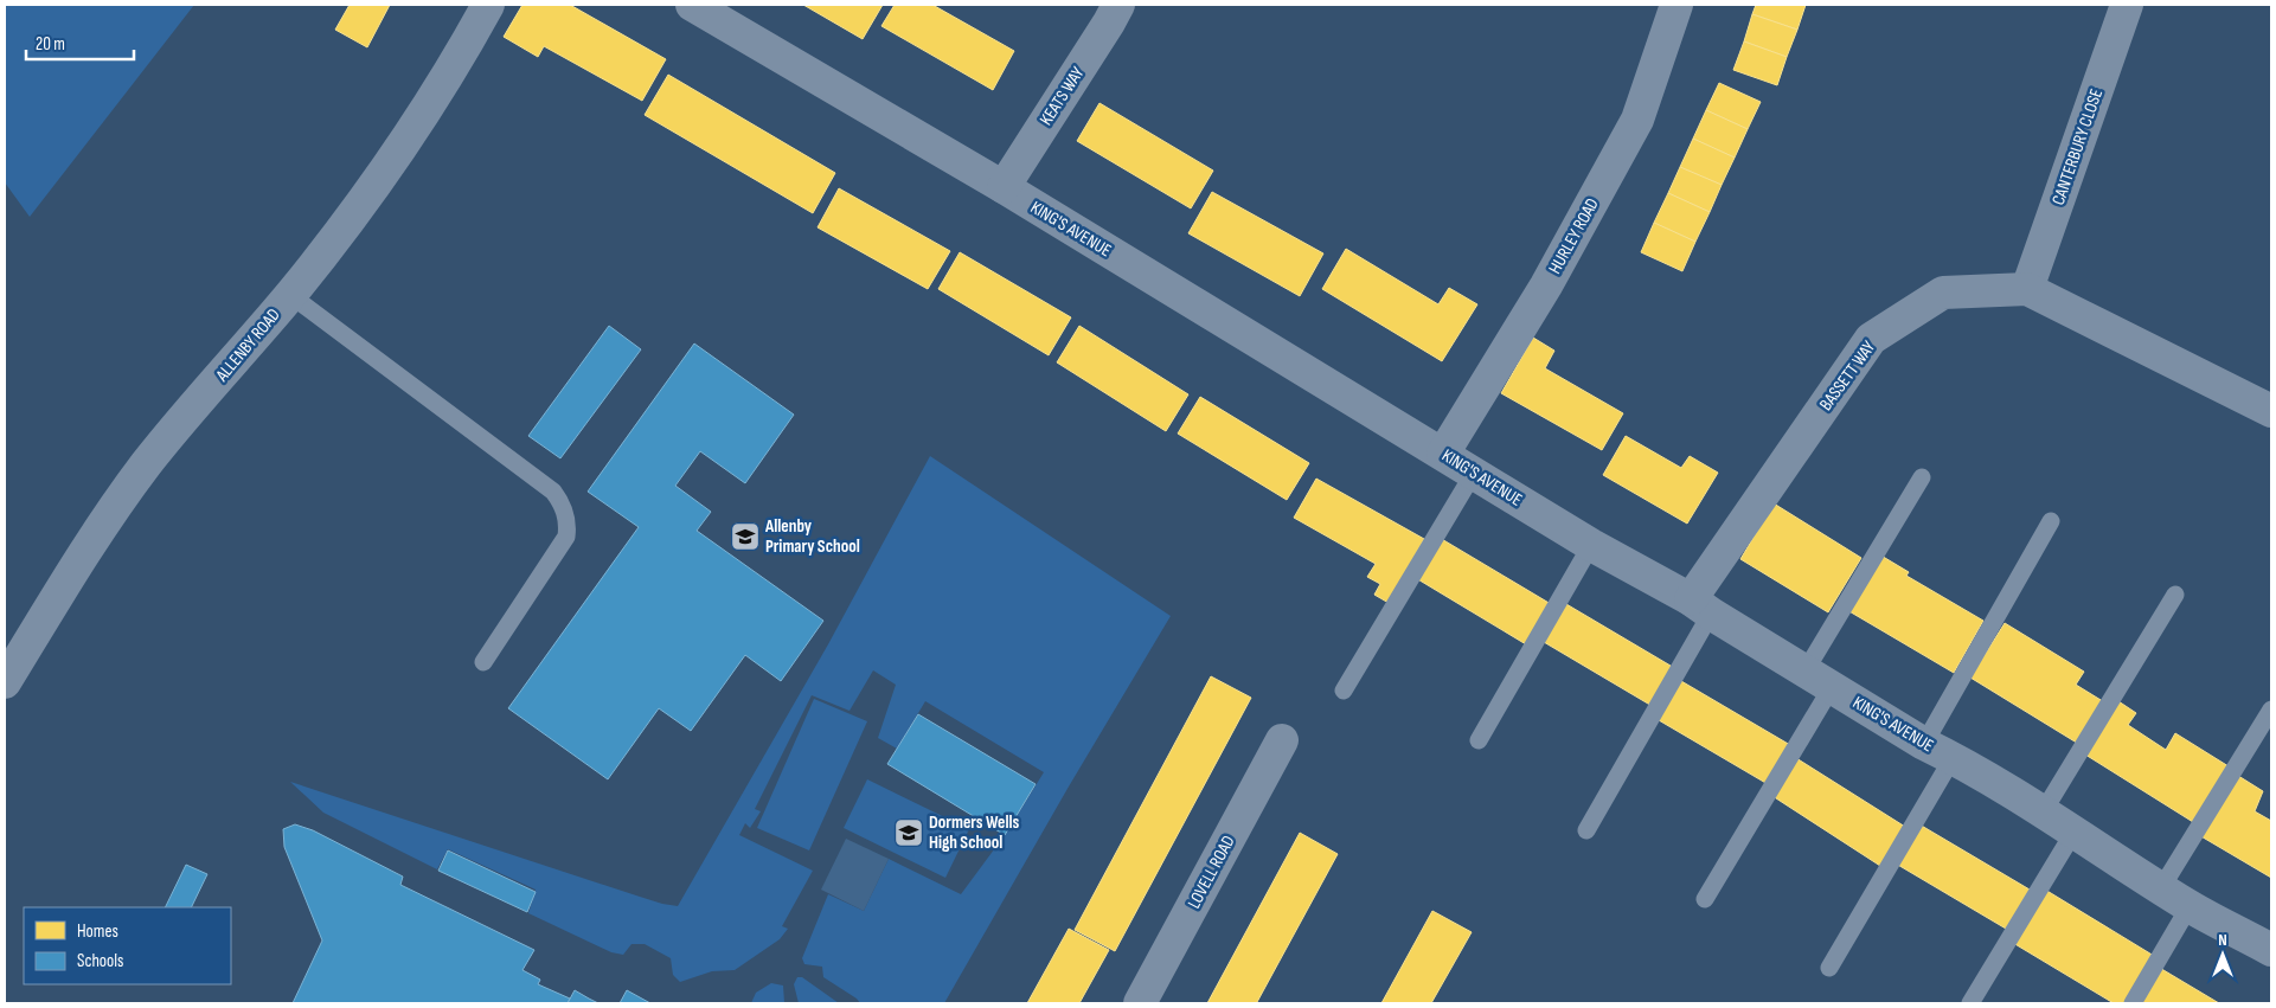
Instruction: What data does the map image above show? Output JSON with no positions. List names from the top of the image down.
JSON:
{
  "streets": {
    "street": [
      "KEATS WAY",
      "CANTERBURY CLOSE",
      "KING'S AVENUE",
      "HURLEY ROAD",
      "ALLENBY ROAD",
      "BASSETT WAY",
      "LOVELL ROAD"
    ]
  },
  "crossings": [
    ["KEATS WAY", "KING'S AVENUE"],
    ["CANTERBURY CLOSE", "BASSETT WAY"],
    ["KING'S AVENUE", "HURLEY ROAD"],
    ["KING'S AVENUE", "BASSETT WAY"]
  ],
  "places": {
    "school or university": ["Allenby Primary School", "Dormers Wells High School"]
  },
  "legend": ["Homes", "Schools"],
  "scale_bar": "20 m",
  "north": "top"
}
